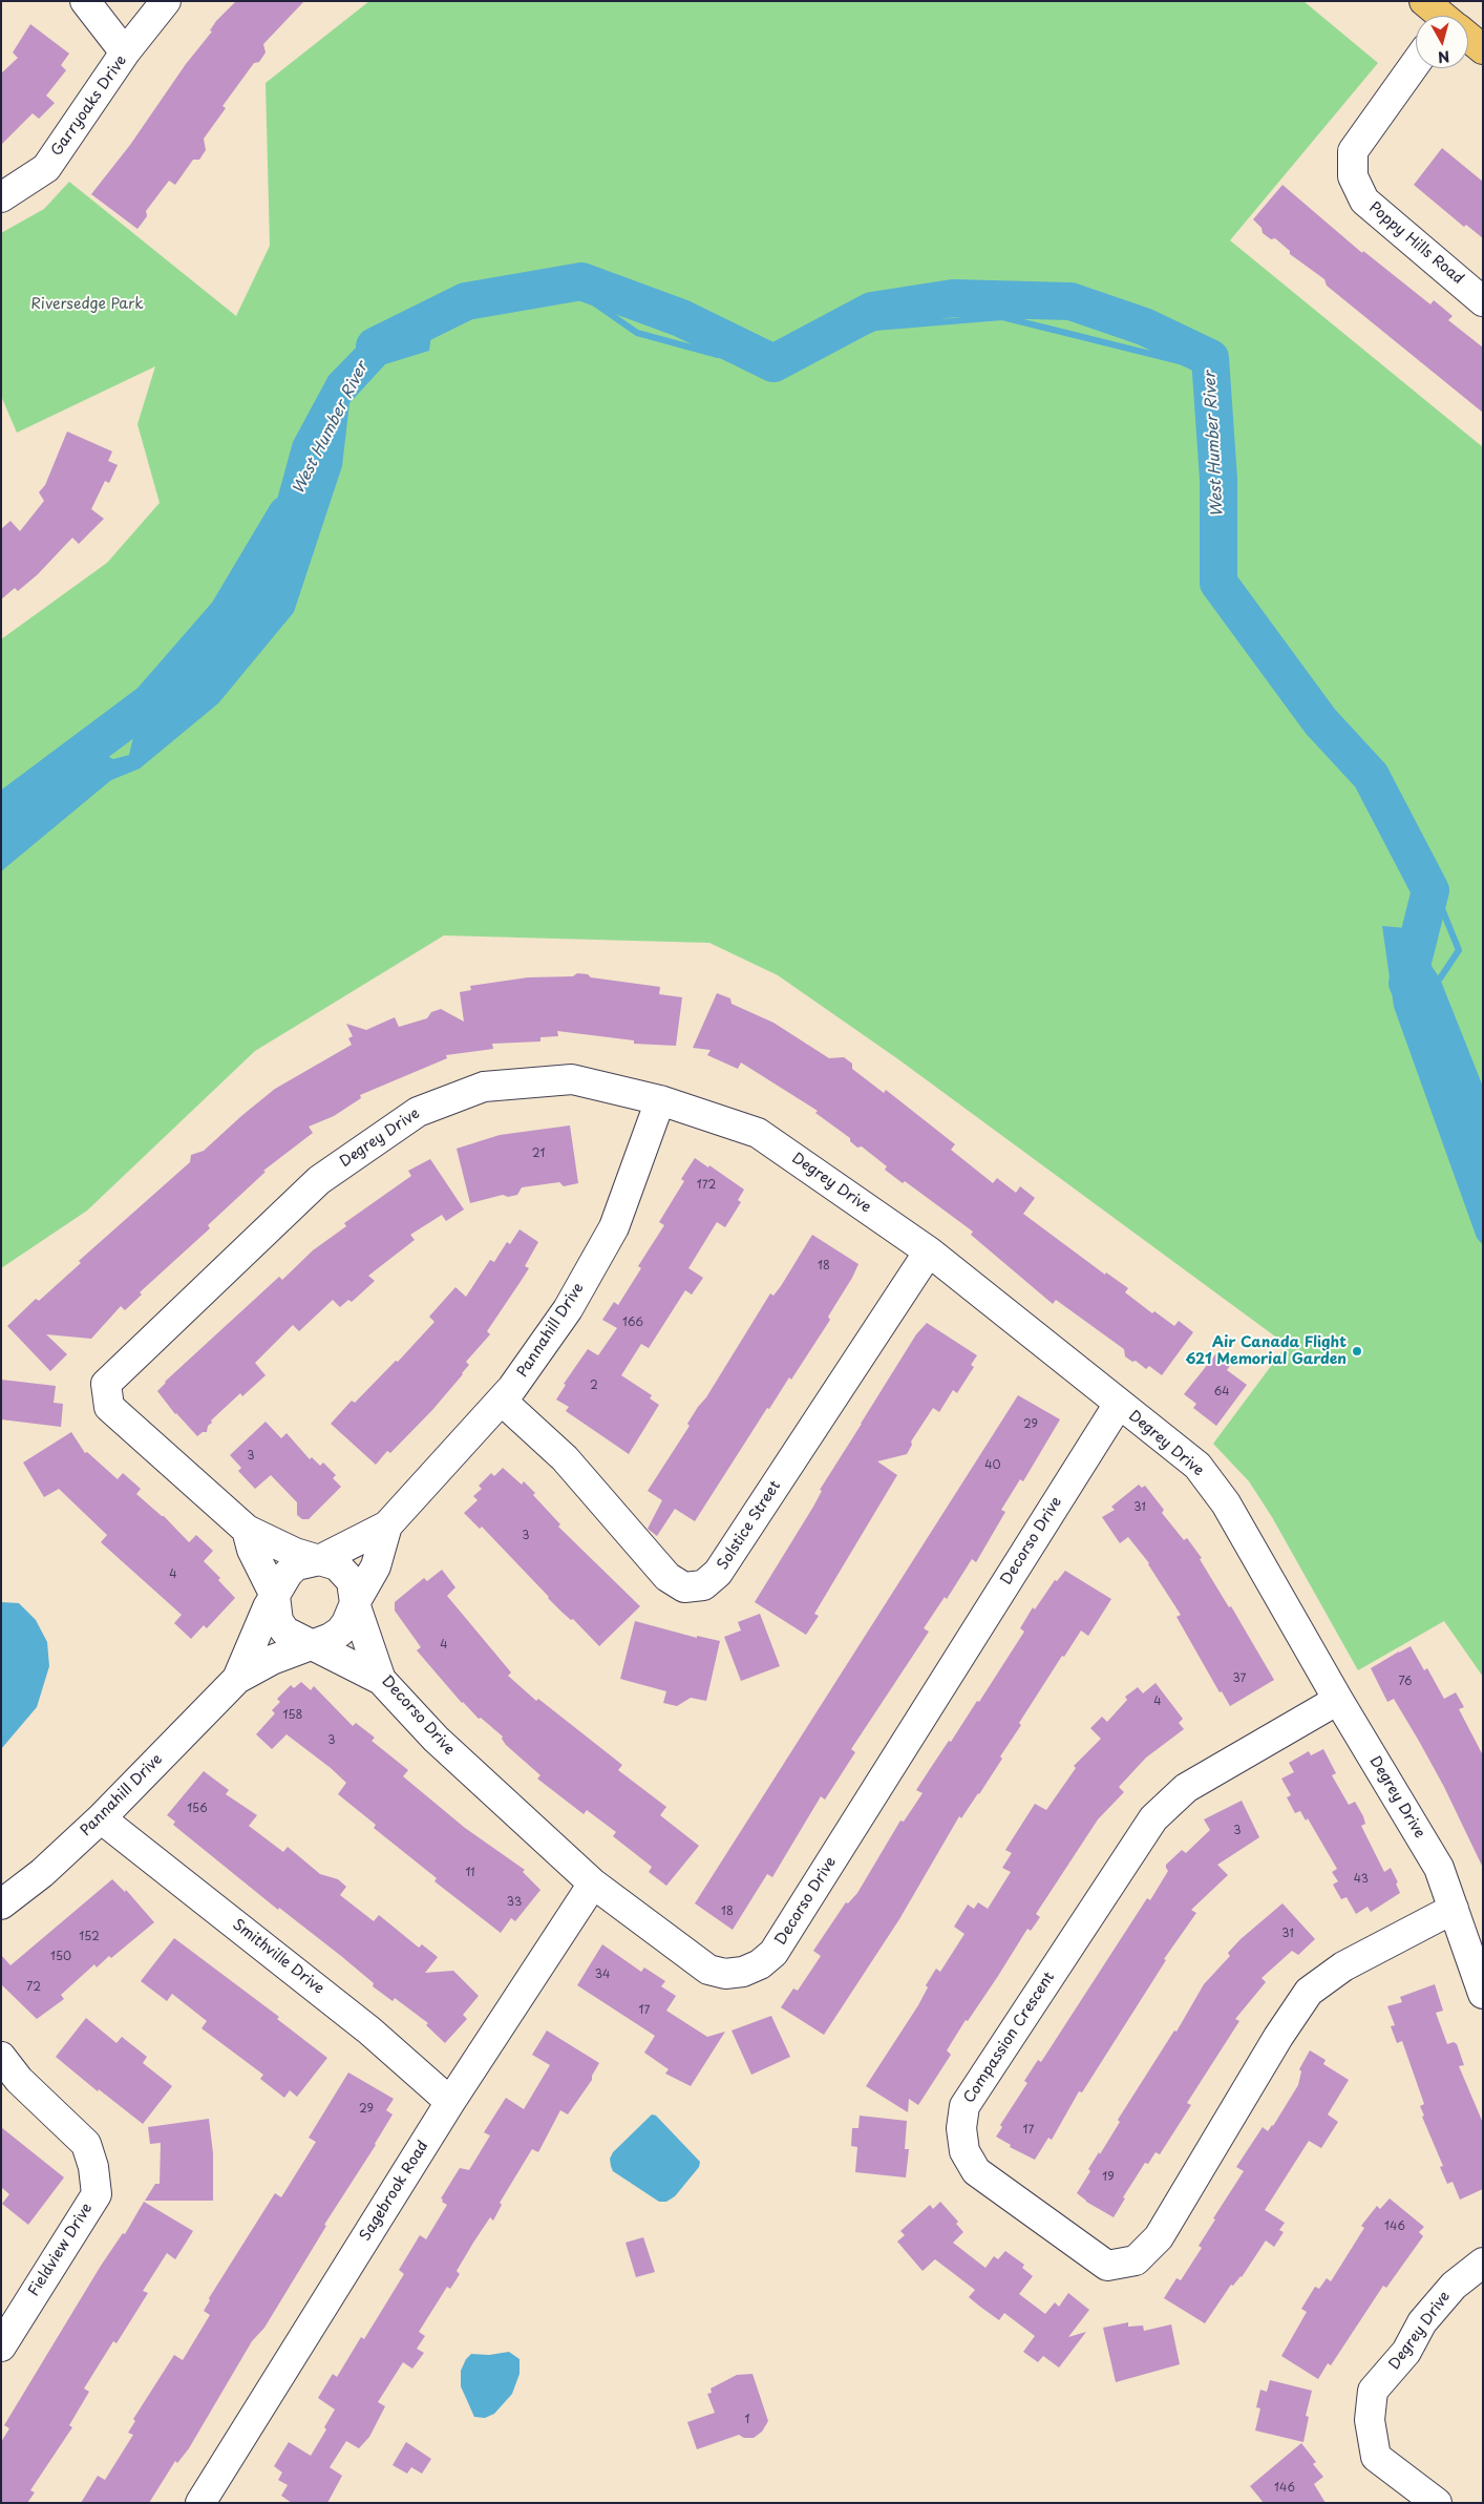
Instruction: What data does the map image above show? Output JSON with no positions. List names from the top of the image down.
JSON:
{
  "streets": {
    "street": [
      "Garryoaks Drive",
      "Poppy Hills Road",
      "Degrey Drive",
      "Pannahill Drive",
      "Solstice Street",
      "Decorso Drive",
      "Smithville Drive",
      "Compassion Crescent",
      "Sagebrook Road",
      "Fieldview Drive"
    ]
  },
  "crossings": [
    ["Degrey Drive", "Pannahill Drive"],
    ["Degrey Drive", "Solstice Street"],
    ["Degrey Drive", "Decorso Drive"],
    ["Degrey Drive", "Compassion Crescent"],
    ["Pannahill Drive", "Solstice Street"],
    ["Pannahill Drive", "Decorso Drive"],
    ["Pannahill Drive", "Smithville Drive"],
    ["Decorso Drive", "Sagebrook Road"],
    ["Smithville Drive", "Sagebrook Road"]
  ],
  "water": ["West Humber River"],
  "parks": ["Riversedge Park"],
  "places": ["Air Canada Flight 621 Memorial Garden"],
  "house_numbers": [
    "21",
    "172",
    "18",
    "166",
    "2",
    "64",
    "29",
    "3",
    "40",
    "31",
    "3",
    "4",
    "4",
    "37",
    "76",
    "4",
    "158",
    "3",
    "156",
    "3",
    "11",
    "43",
    "33",
    "18",
    "31",
    "152",
    "150",
    "34",
    "72",
    "17",
    "29",
    "17",
    "19",
    "146",
    "1",
    "146"
  ],
  "north": "bottom"
}
